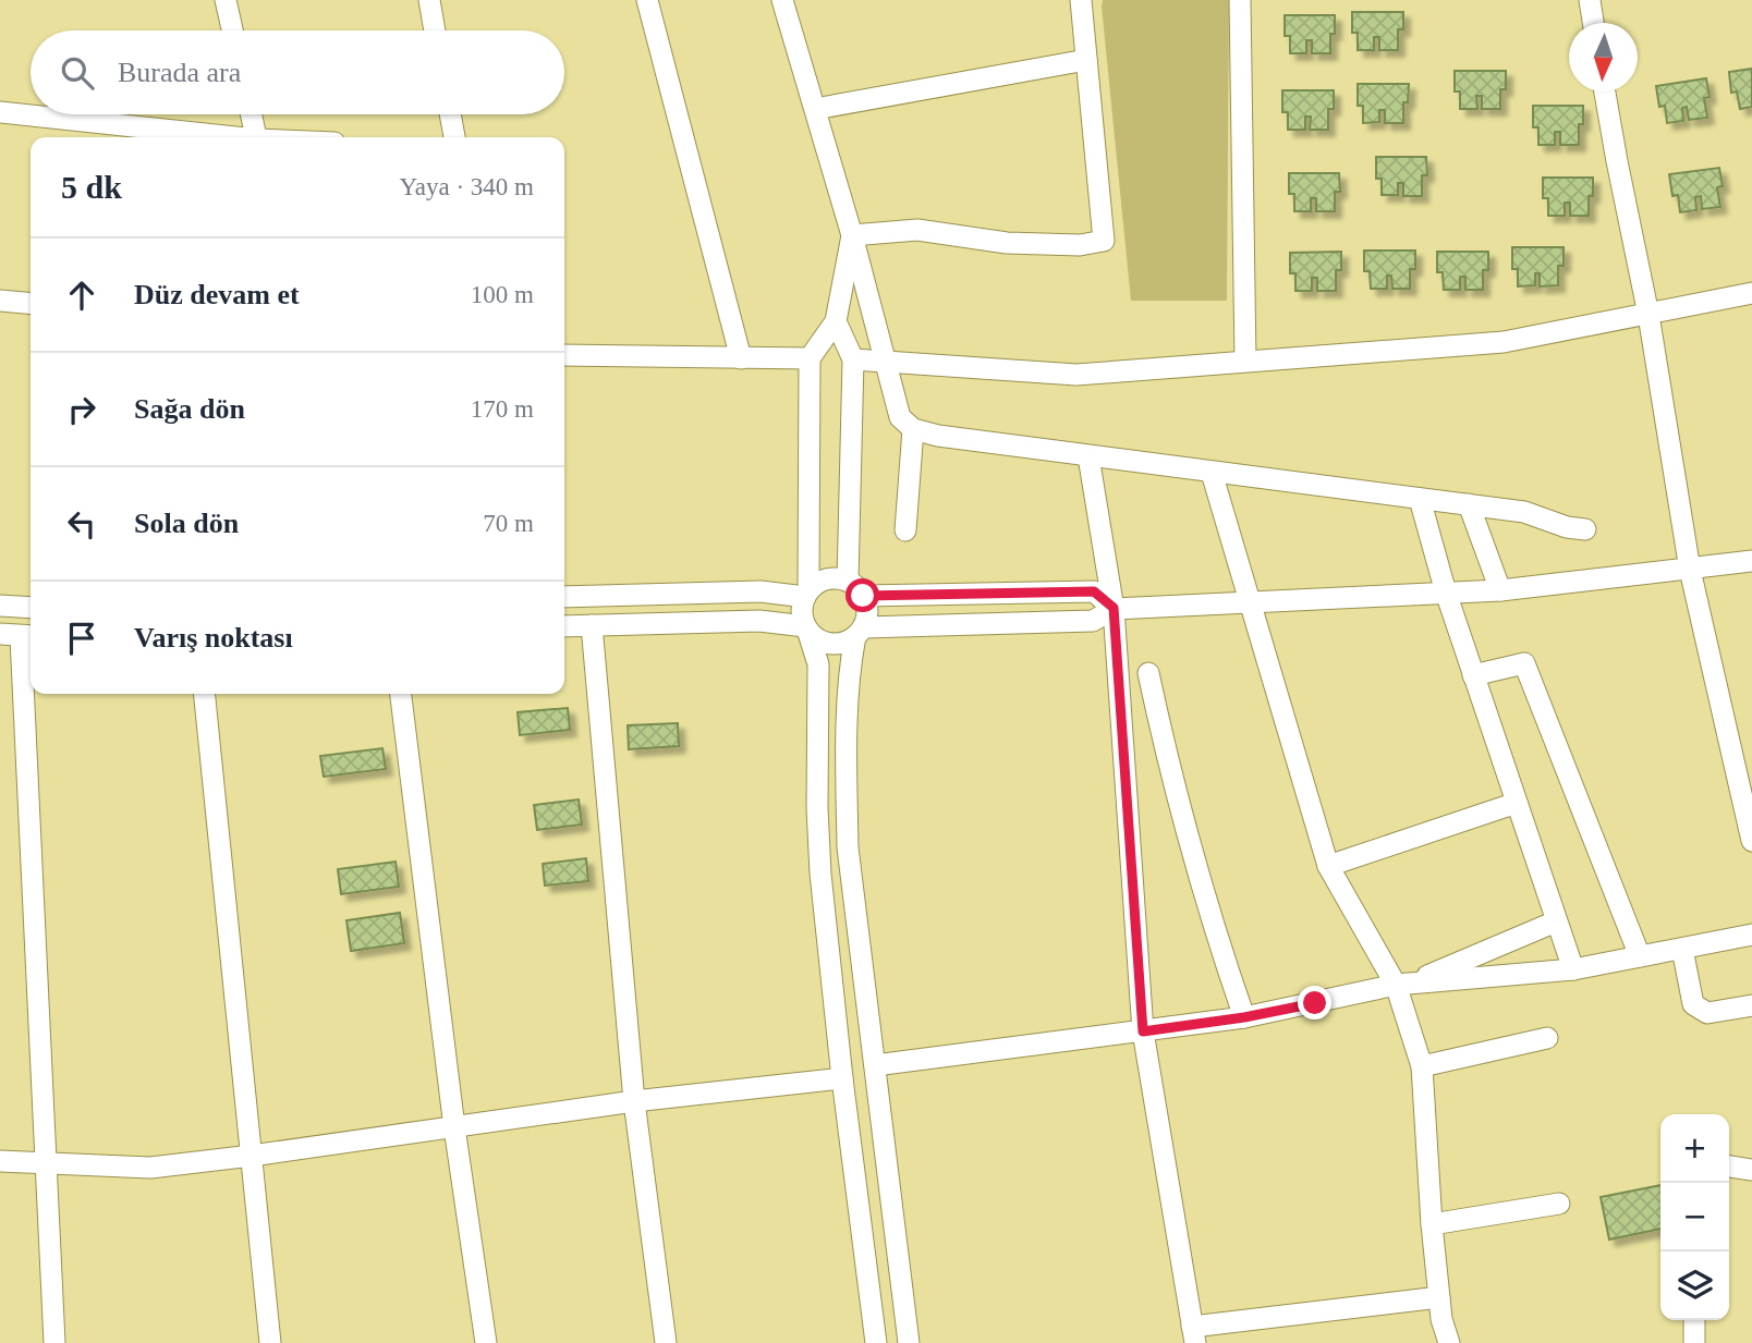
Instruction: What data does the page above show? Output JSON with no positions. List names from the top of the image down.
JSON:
{
  "north": "bottom",
  "page": {
    "search": "Burada ara",
    "heading": ["5 dk", "Yaya · 340 m"],
    "list": [
      ["Düz devam et", "100 m"],
      ["Sağa dön", "170 m"],
      ["Sola dön", "70 m"],
      "Varış noktası"
    ],
    "map_buttons": ["+", "−"]
  }
}
